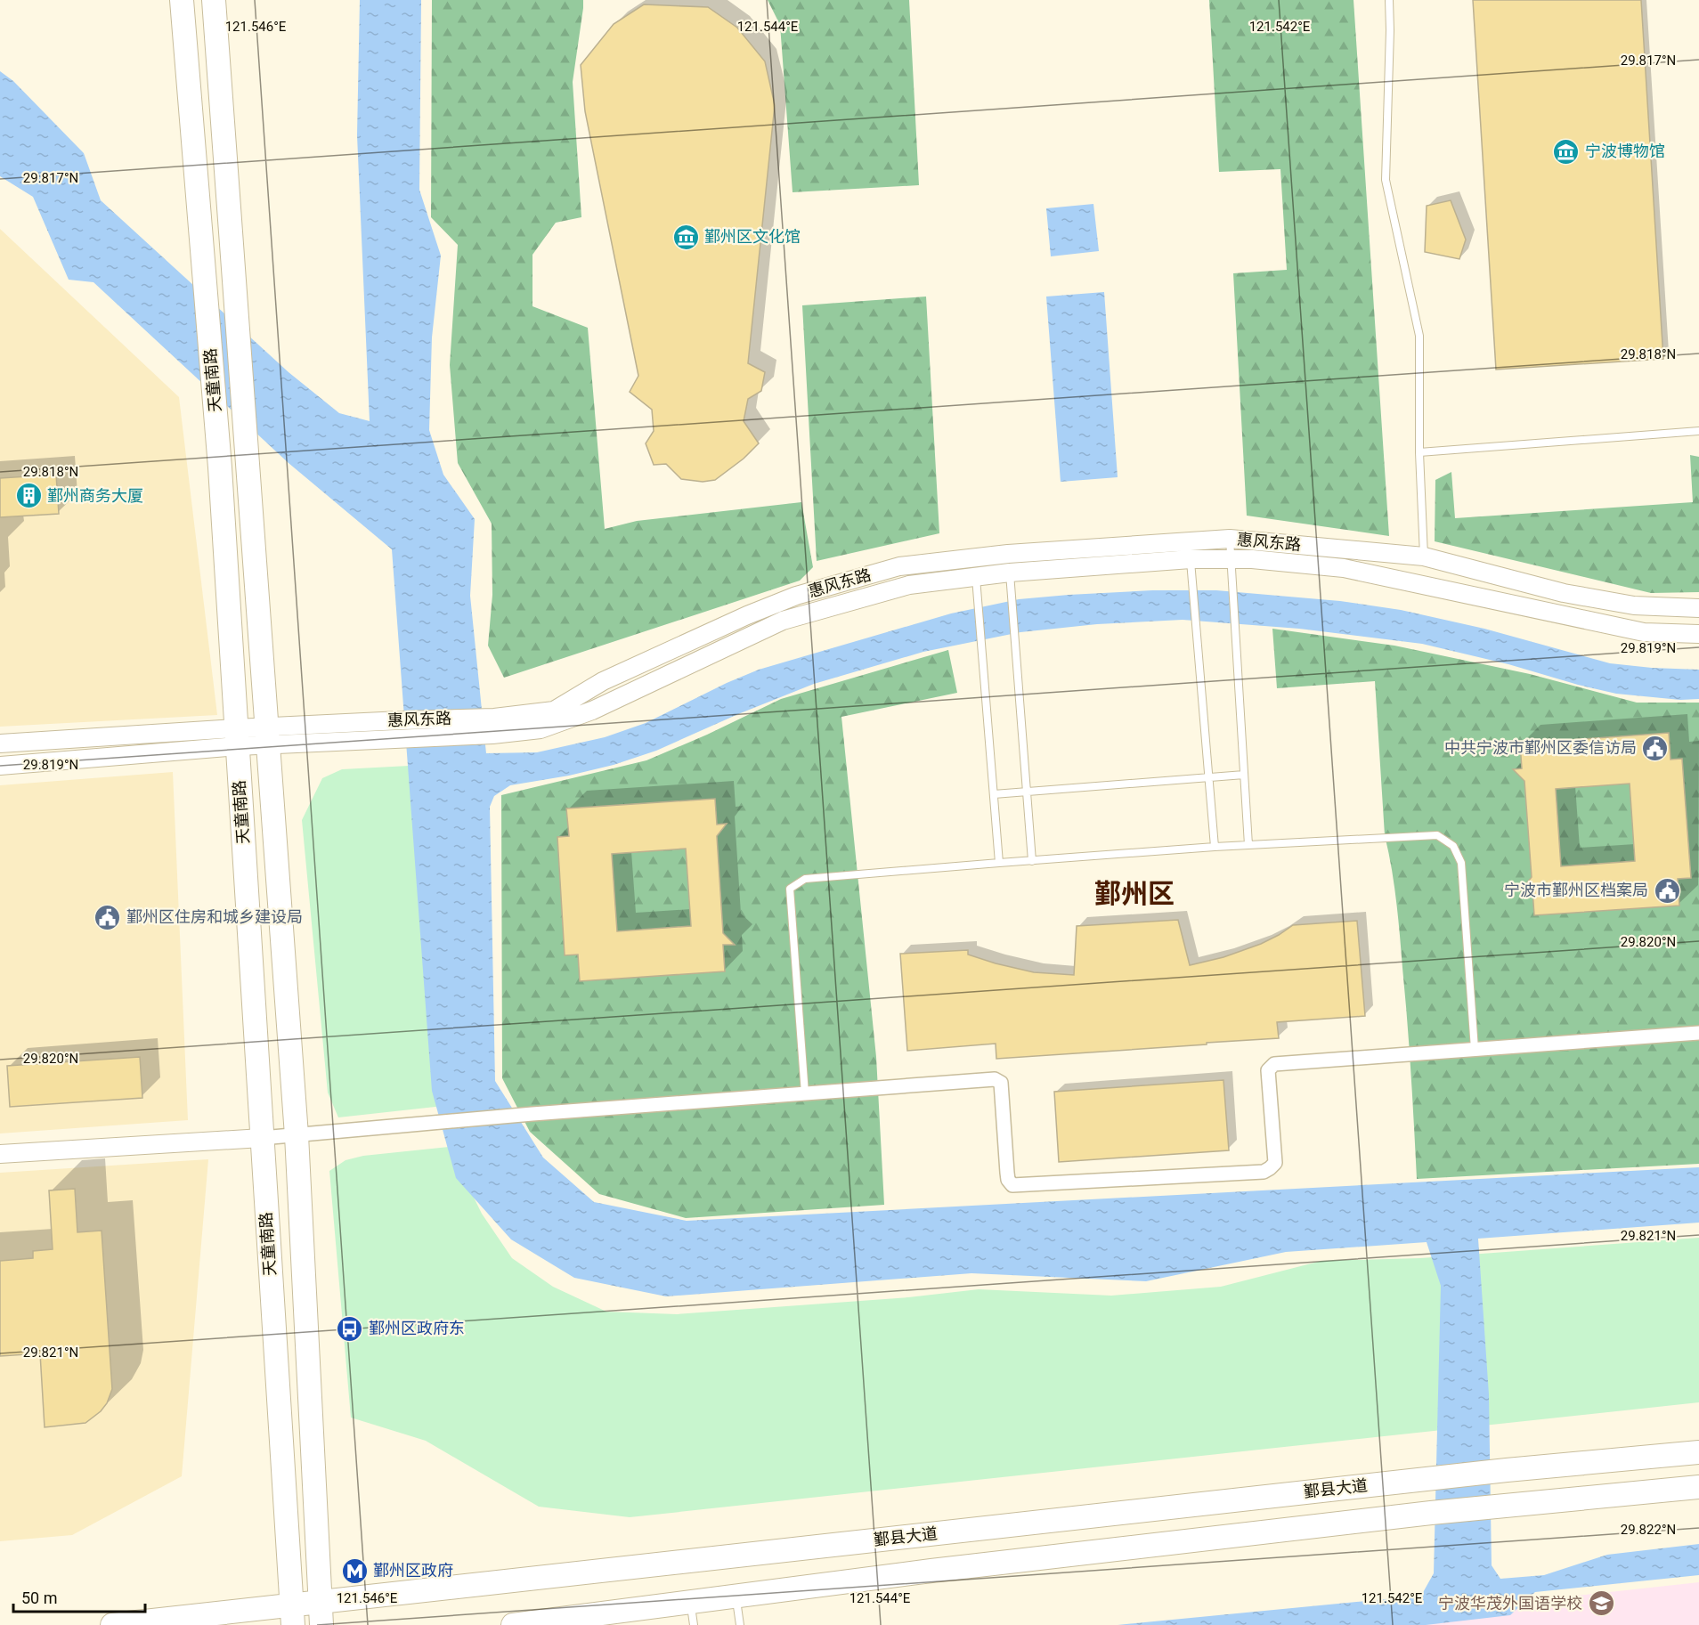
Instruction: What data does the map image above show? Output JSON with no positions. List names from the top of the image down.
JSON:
{
  "streets": {
    "main road": ["天童南路", "鄞县大道"],
    "street": ["惠风东路"]
  },
  "crossings": [
    ["天童南路", "惠风东路"],
    ["天童南路", "鄞县大道"]
  ],
  "districts": ["鄞州区"],
  "places": {
    "museum": ["宁波博物馆", "鄞州区文化馆"],
    "building": ["鄞州商务大厦"],
    "public building": ["中共宁波市鄞州区委信访局", "宁波市鄞州区档案局", "鄞州区住房和城乡建设局"],
    "bus stop": ["鄞州区政府东"],
    "metro station": ["鄞州区政府"],
    "school or university": ["宁波华茂外国语学校"]
  },
  "scale_bar": "50 m",
  "coordinates": [
    "121.546°E",
    "121.544°E",
    "121.542°E",
    "29.817°N",
    "29.818°N",
    "29.819°N",
    "29.820°N",
    "29.821°N",
    "29.822°N"
  ]
}
